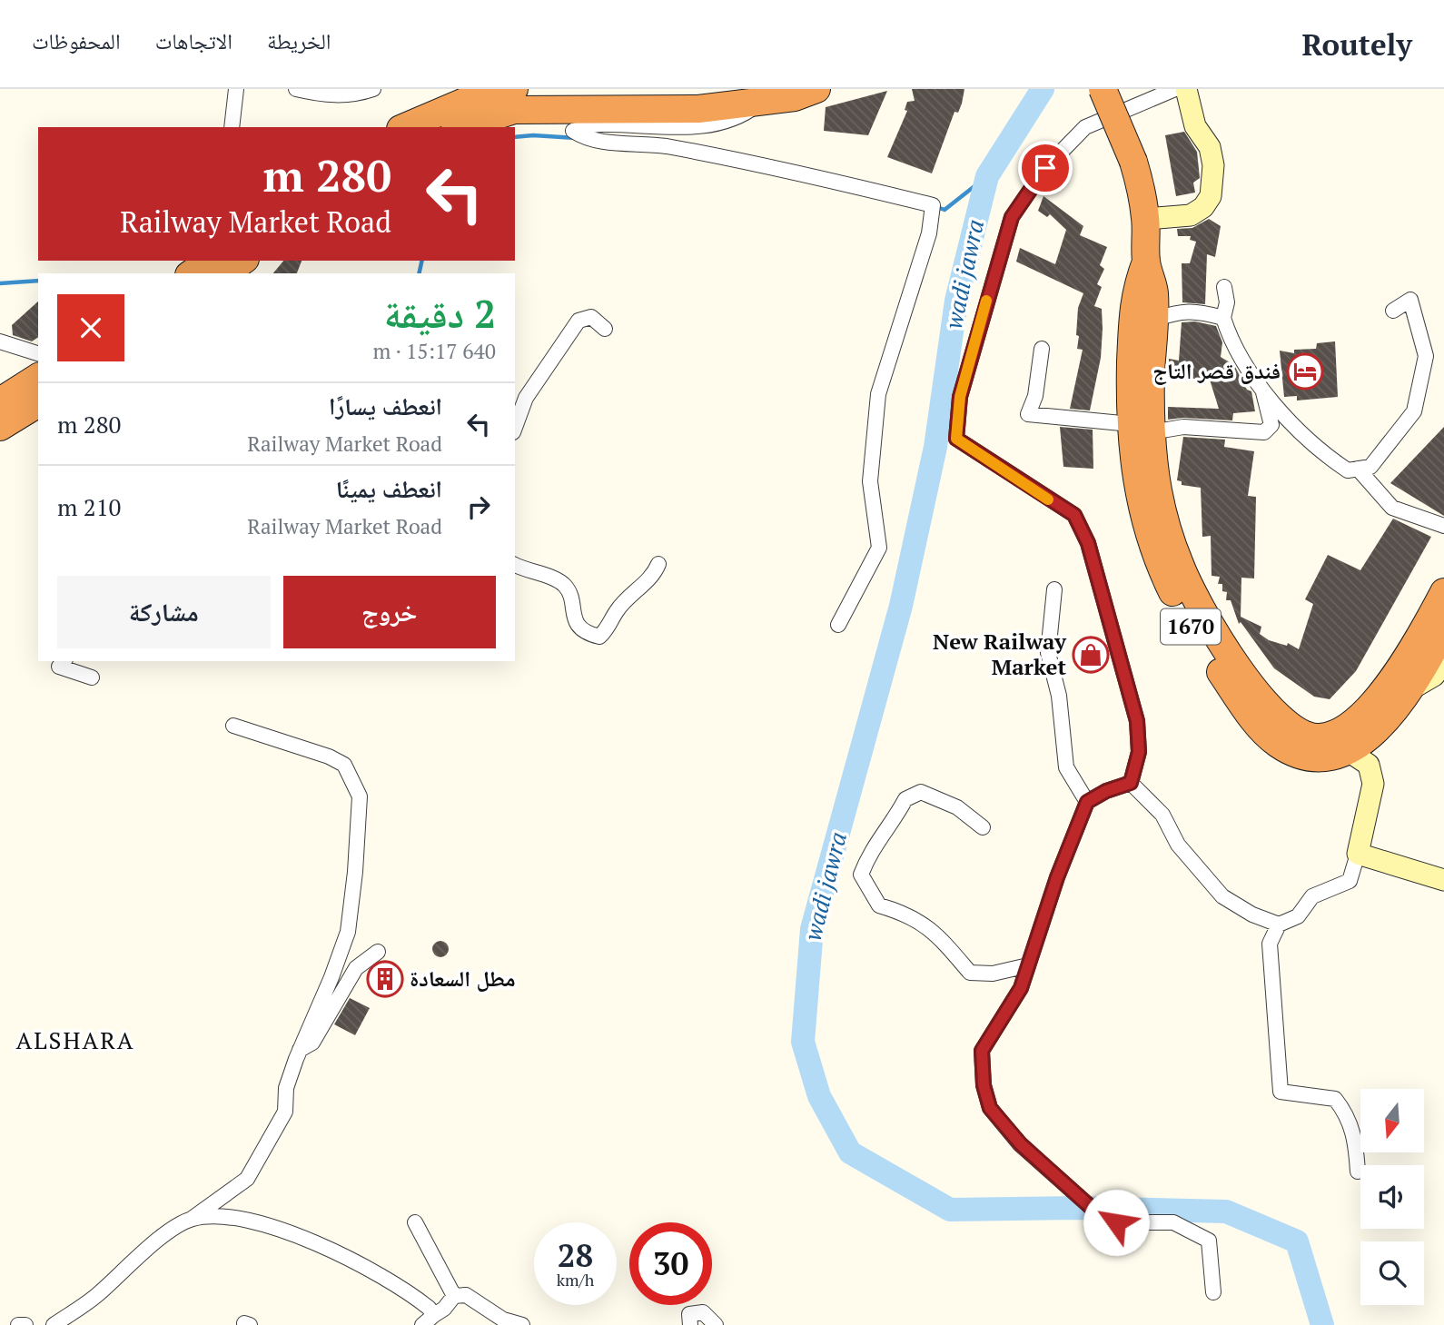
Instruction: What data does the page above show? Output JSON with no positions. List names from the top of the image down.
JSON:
{
  "streets": {
    "highway": ["1670"]
  },
  "districts": ["ALSHARA"],
  "water": ["wadi jawra"],
  "places": {
    "hotel": ["فندق قصر التاج"],
    "shop": ["New Railway Market"],
    "building": ["مطل السعادة"]
  },
  "north": "bottom",
  "page": {
    "header": "Routely",
    "nav": ["الخريطة", "الاتجاهات", "المحفوظات"],
    "turn": ["280 m", "Railway Market Road"],
    "heading": ["2 دقيقة", "640 m · 15:17"],
    "list": [
      {
        "name": "انعطف يسارًا",
        "note": "Railway Market Road",
        "value": "280 m"
      },
      {
        "name": "انعطف يمينًا",
        "note": "Railway Market Road",
        "value": "210 m"
      }
    ],
    "buttons": ["خروج", "مشاركة"],
    "speed": "28 km/h",
    "limit": "30"
  }
}
